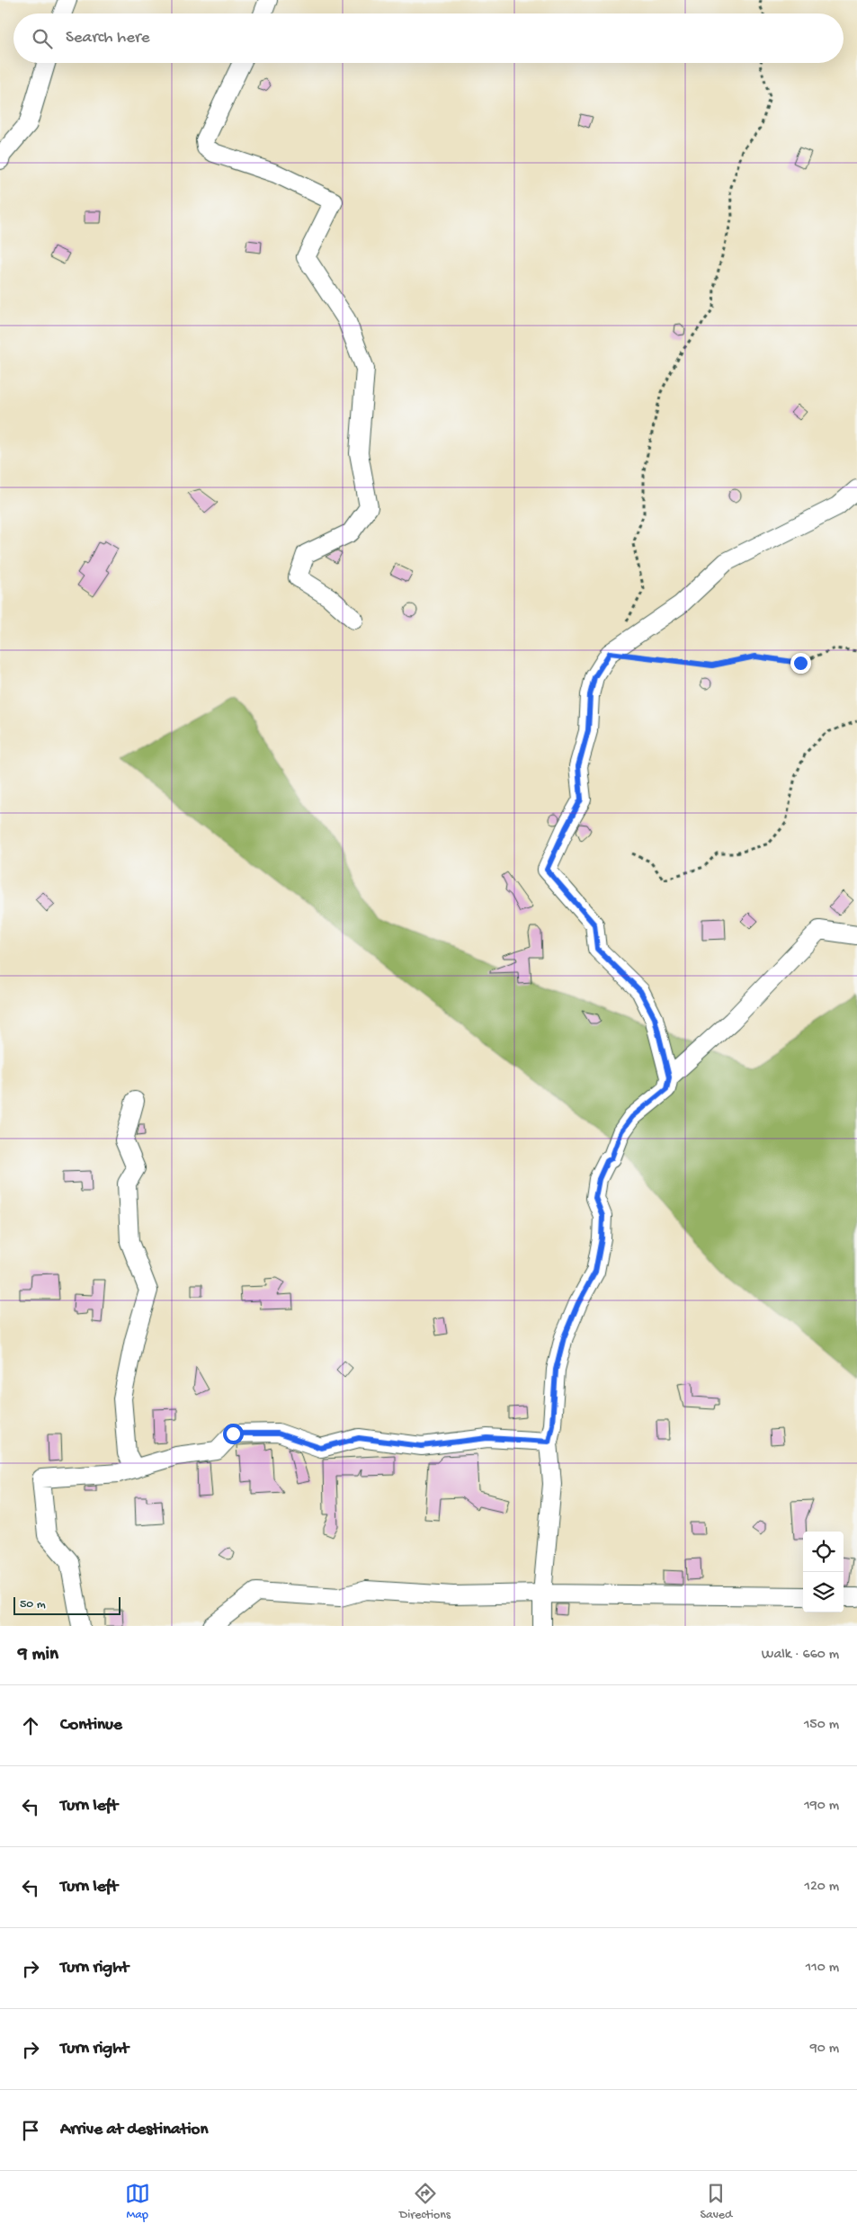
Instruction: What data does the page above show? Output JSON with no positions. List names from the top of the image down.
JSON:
{
  "scale_bar": "50 m",
  "page": {
    "search": "Search here",
    "scale": "50 m",
    "heading": ["9 min", "Walk · 660 m"],
    "list": [
      ["Continue", "150 m"],
      ["Turn left", "190 m"],
      ["Turn left", "120 m"],
      ["Turn right", "110 m"],
      ["Turn right", "90 m"],
      "Arrive at destination"
    ],
    "nav": ["Map", "Directions", "Saved"]
  }
}
